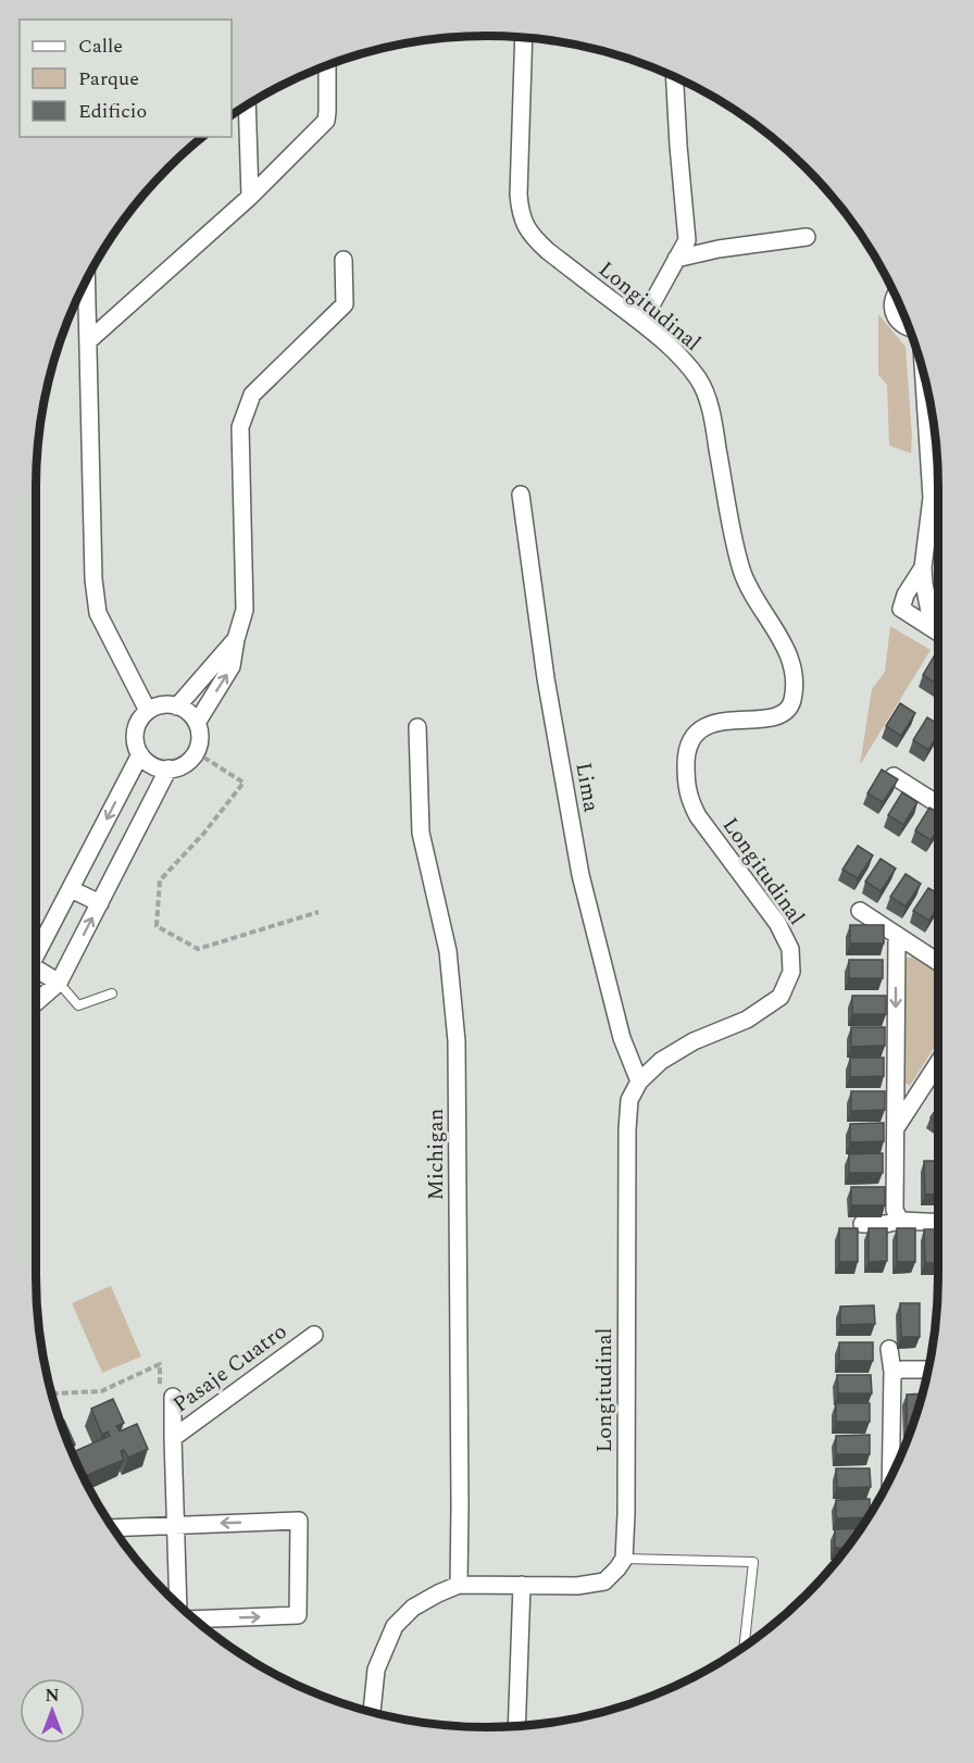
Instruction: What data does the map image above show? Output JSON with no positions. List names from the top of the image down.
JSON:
{
  "streets": {
    "street": [
      "Longitudinal",
      "Lima",
      "Michigan",
      "Pasaje Cuatro"
    ]
  },
  "crossings": [
    ["Longitudinal", "Lima"]
  ],
  "legend": ["Calle", "Parque", "Edificio"],
  "north": "top"
}
